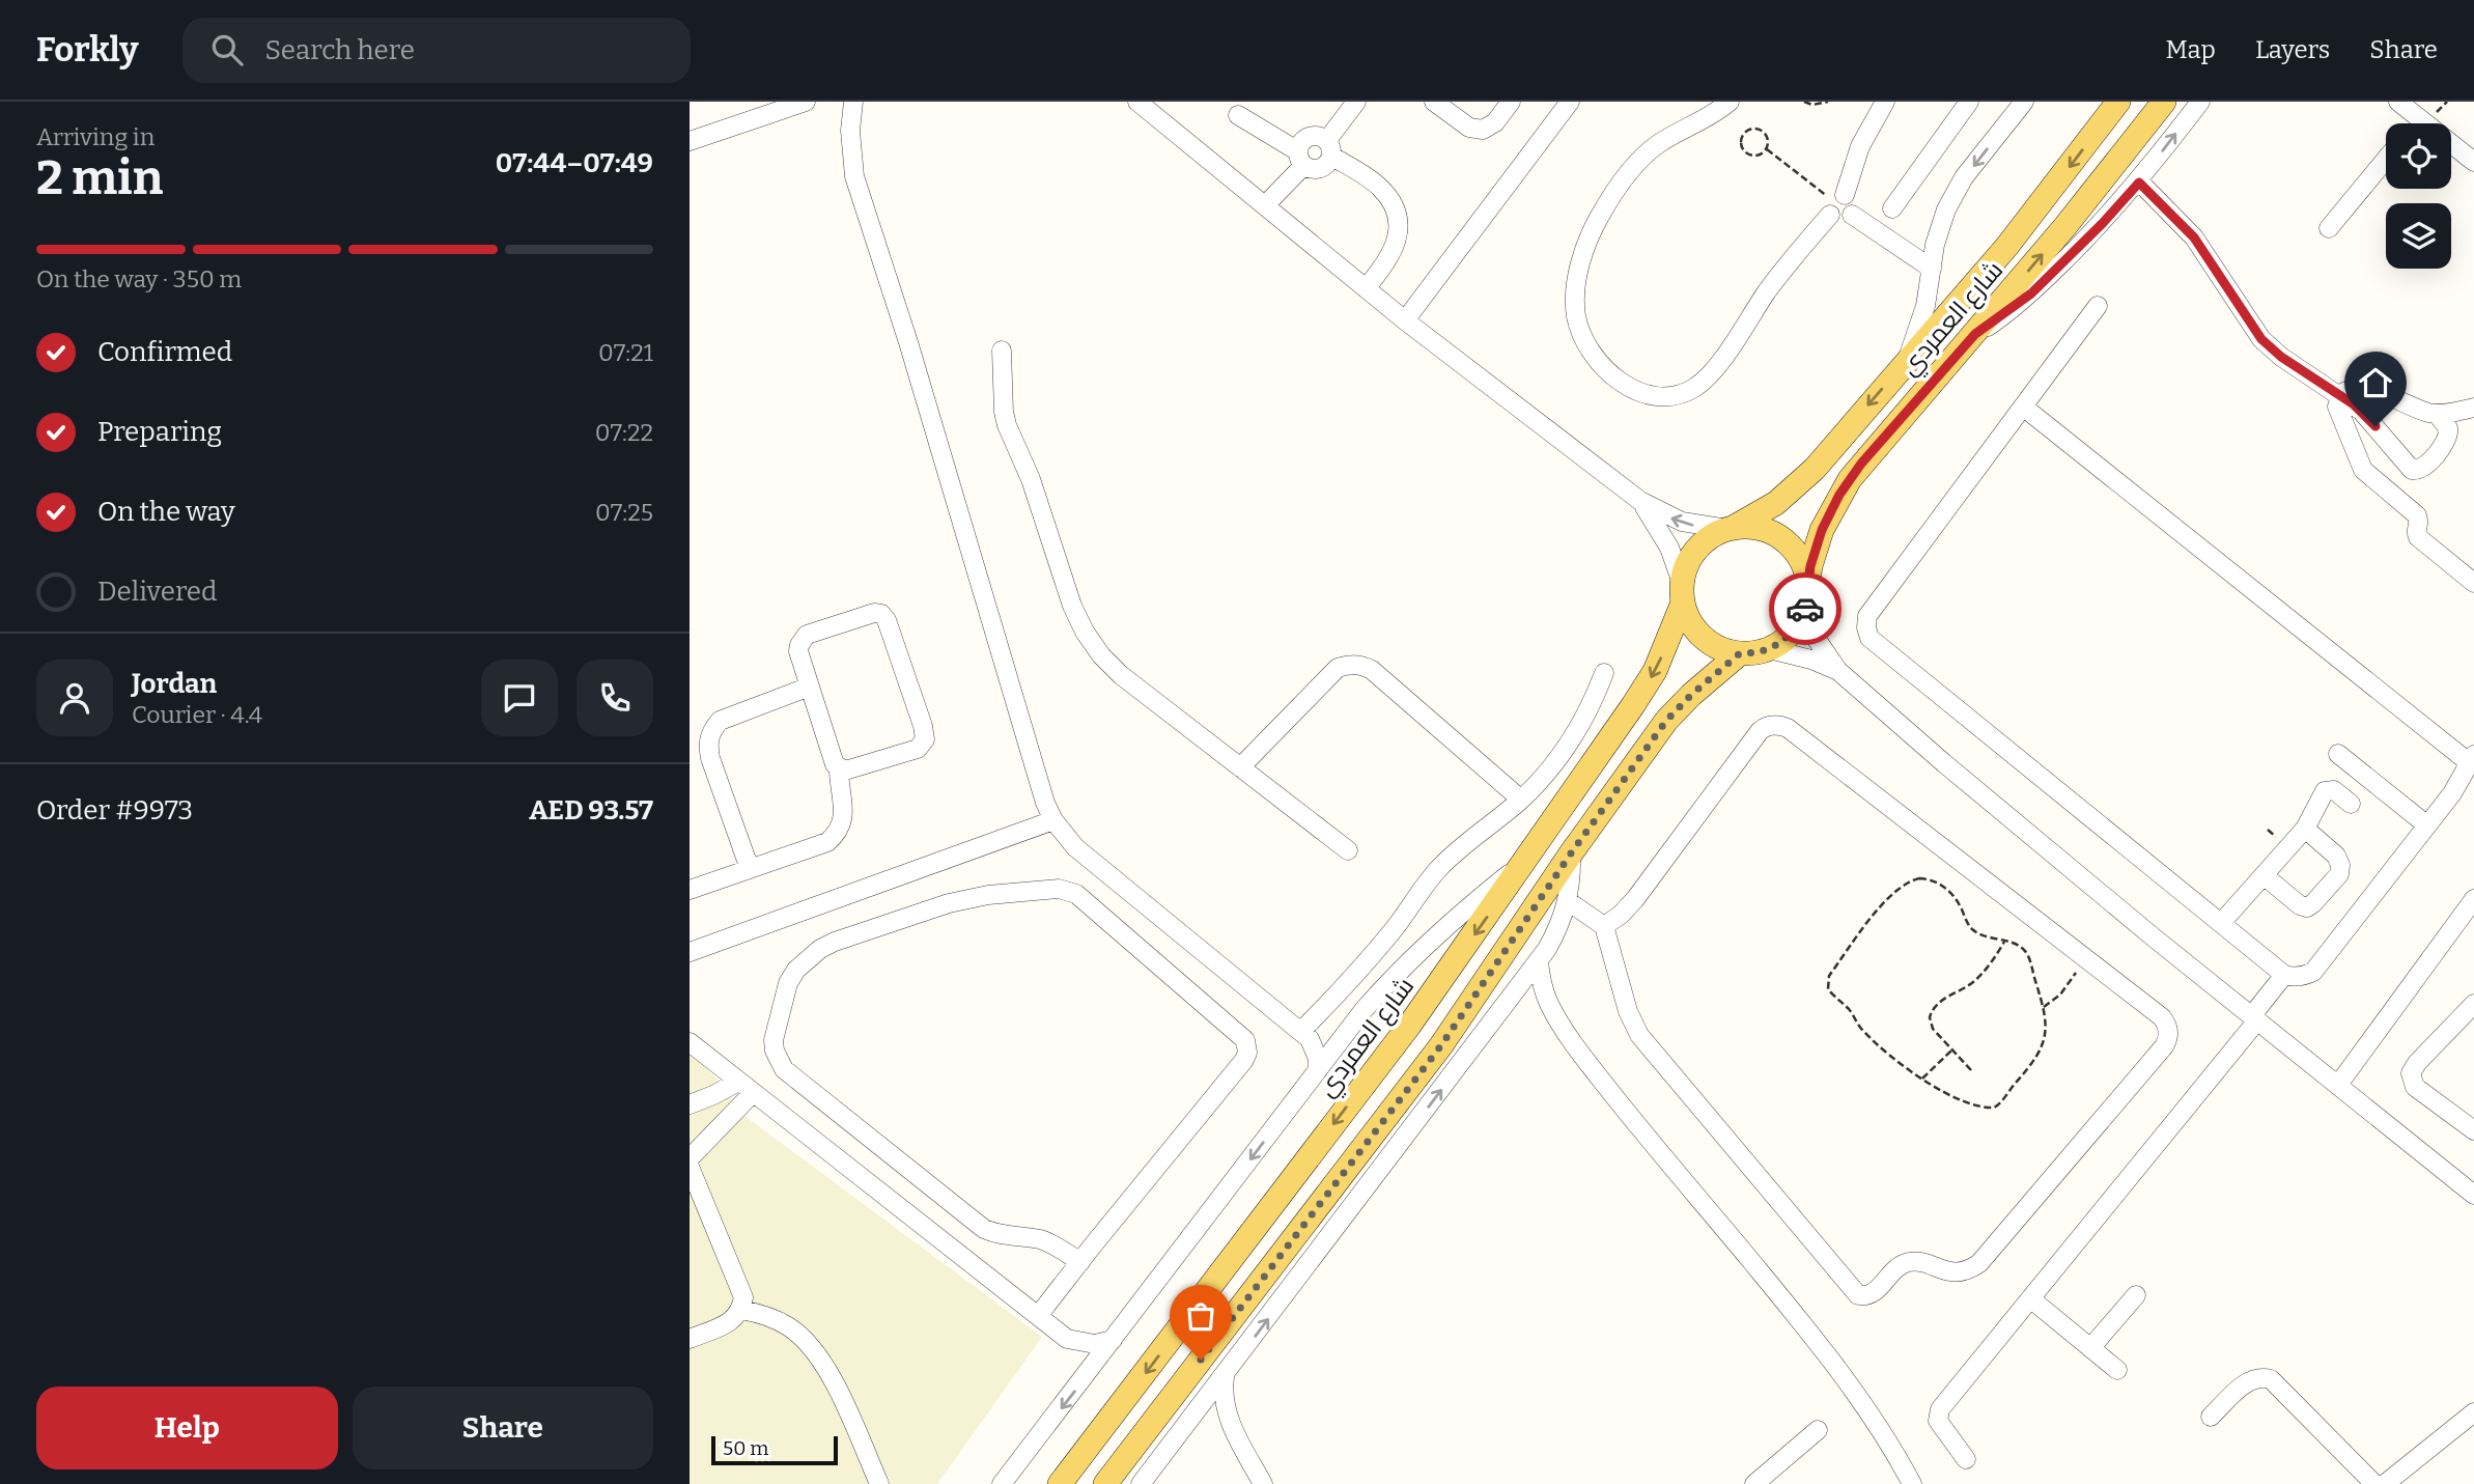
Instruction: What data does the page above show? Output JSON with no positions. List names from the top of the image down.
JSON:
{
  "streets": {
    "main road": ["شارع العمردي"]
  },
  "scale_bar": "50 m",
  "page": {
    "header": "Forkly",
    "search": "Search here",
    "nav": ["Map", "Layers", "Share"],
    "heading": ["2 min", "Arriving in", "07:44–07:49"],
    "panel": [
      "Jordan",
      "Courier · 4.4",
      "Order #9973",
      "AED 93.57"
    ],
    "bar": "On the way · 350 m",
    "list": [
      ["Confirmed", "07:21"],
      ["Preparing", "07:22"],
      ["On the way", "07:25"],
      "Delivered"
    ],
    "buttons": ["Help", "Share"],
    "scale": "50 m"
  }
}
